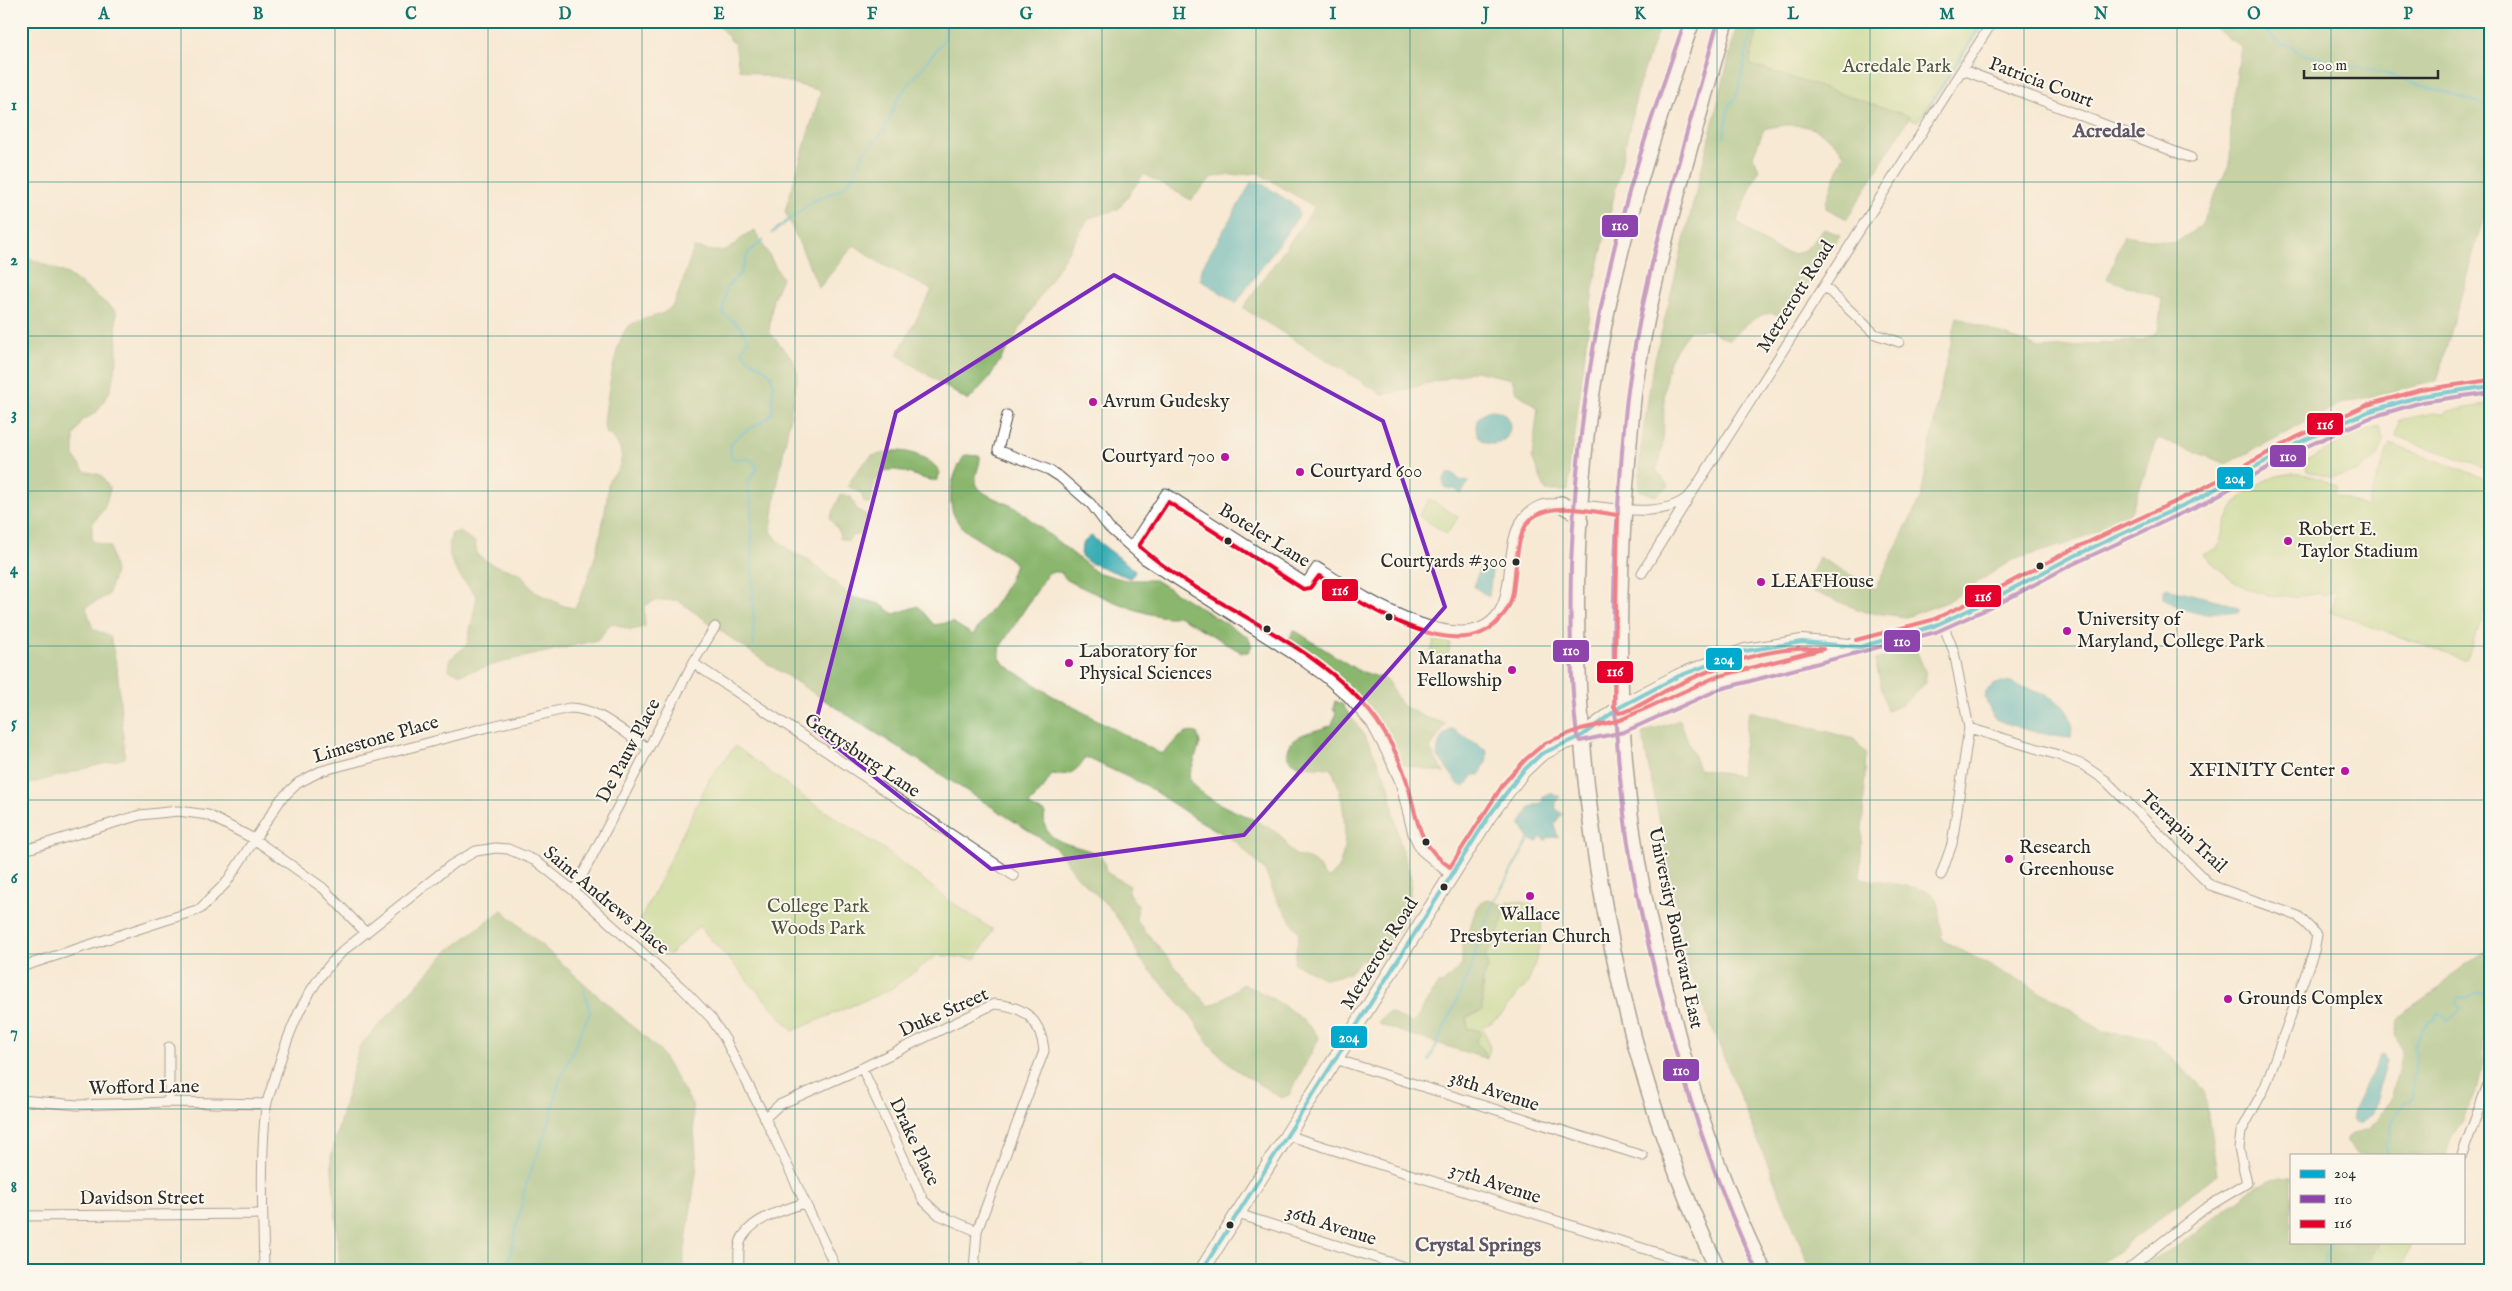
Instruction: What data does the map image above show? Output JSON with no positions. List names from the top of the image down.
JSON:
{
  "streets": {
    "main road": ["University Boulevard East"],
    "street": [
      "Patricia Court",
      "Metzerott Road",
      "Boteler Lane",
      "Limestone Place",
      "De Pauw Place",
      "Gettysburg Lane",
      "Terrapin Trail",
      "Saint Andrews Place",
      "Duke Street",
      "Wofford Lane",
      "38th Avenue",
      "Drake Place",
      "37th Avenue",
      "Davidson Street",
      "36th Avenue"
    ]
  },
  "crossings": [
    ["Patricia Court", "Metzerott Road"],
    ["Metzerott Road", "Boteler Lane"],
    ["Metzerott Road", "University Boulevard East"],
    ["Metzerott Road", "38th Avenue"],
    ["Metzerott Road", "37th Avenue"],
    ["Metzerott Road", "36th Avenue"],
    ["Limestone Place", "De Pauw Place"],
    ["De Pauw Place", "Gettysburg Lane"],
    ["De Pauw Place", "Saint Andrews Place"],
    ["Saint Andrews Place", "Duke Street"],
    ["Saint Andrews Place", "Wofford Lane"],
    ["Saint Andrews Place", "Davidson Street"],
    ["Duke Street", "Drake Place"]
  ],
  "districts": ["Acredale", "Crystal Springs"],
  "parks": ["Acredale Park", "College Park Woods Park"],
  "places": [
    "Avrum Gudesky",
    "Courtyard 700",
    "Courtyard 600",
    "Robert E. Taylor Stadium",
    "Courtyards #300",
    "LEAFHouse",
    "University of Maryland, College Park",
    "Laboratory for Physical Sciences",
    "Maranatha Fellowship",
    "XFINITY Center",
    "Research Greenhouse",
    "Wallace Presbyterian Church",
    "Grounds Complex"
  ],
  "lines": ["transit line 110", "transit line 116", "transit line 204"],
  "legend": ["204", "110", "116"],
  "scale_bar": "100 m",
  "grid": {
    "columns": [
      "A",
      "B",
      "C",
      "D",
      "E",
      "F",
      "G",
      "H",
      "I",
      "J",
      "K",
      "L",
      "M",
      "N",
      "O",
      "P"
    ],
    "rows": [
      "1",
      "2",
      "3",
      "4",
      "5",
      "6",
      "7",
      "8"
    ]
  }
}
